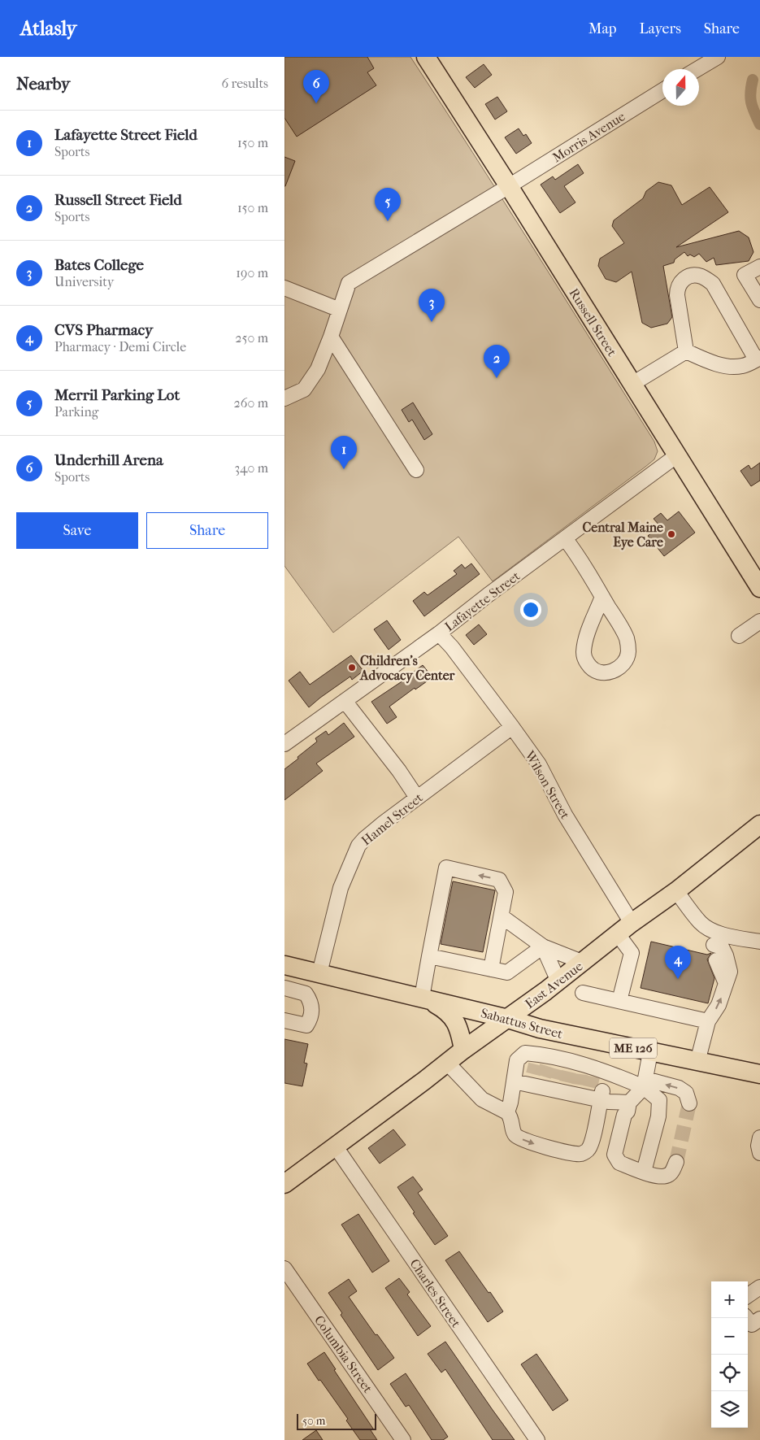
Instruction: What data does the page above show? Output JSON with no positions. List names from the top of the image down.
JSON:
{
  "streets": {
    "main road": [
      "Russell Street",
      "East Avenue",
      "Sabattus Street",
      "ME 126"
    ],
    "street": [
      "Morris Avenue",
      "Lafayette Street",
      "Wilson Street",
      "Hamel Street",
      "Charles Street",
      "Columbia Street"
    ]
  },
  "crossings": [
    ["Morris Avenue", "Russell Street"],
    ["Russell Street", "Lafayette Street"],
    ["Lafayette Street", "Wilson Street"],
    ["Wilson Street", "Hamel Street"],
    ["Wilson Street", "East Avenue"],
    ["Hamel Street", "Sabattus Street"],
    ["East Avenue", "Sabattus Street"],
    ["East Avenue", "Charles Street"]
  ],
  "places": ["Central Maine Eye Care", "Children's Advocacy Center"],
  "scale_bar": "50 m",
  "north": "top",
  "page": {
    "header": "Atlasly",
    "nav": ["Map", "Layers", "Share"],
    "heading": ["Nearby", "6 results"],
    "pins": [
      "6",
      "5",
      "3",
      "2",
      "1",
      "4"
    ],
    "list": [
      {
        "mark": "1",
        "name": "Lafayette Street Field",
        "note": "Sports",
        "value": "150 m"
      },
      {
        "mark": "2",
        "name": "Russell Street Field",
        "note": "Sports",
        "value": "150 m"
      },
      {
        "mark": "3",
        "name": "Bates College",
        "note": "University",
        "value": "190 m"
      },
      {
        "mark": "4",
        "name": "CVS Pharmacy",
        "note": "Pharmacy · Demi Circle",
        "value": "250 m"
      },
      {
        "mark": "5",
        "name": "Merril Parking Lot",
        "note": "Parking",
        "value": "260 m"
      },
      {
        "mark": "6",
        "name": "Underhill Arena",
        "note": "Sports",
        "value": "340 m"
      }
    ],
    "buttons": ["Save", "Share"],
    "map_buttons": ["+", "−"],
    "scale": "50 m"
  }
}
